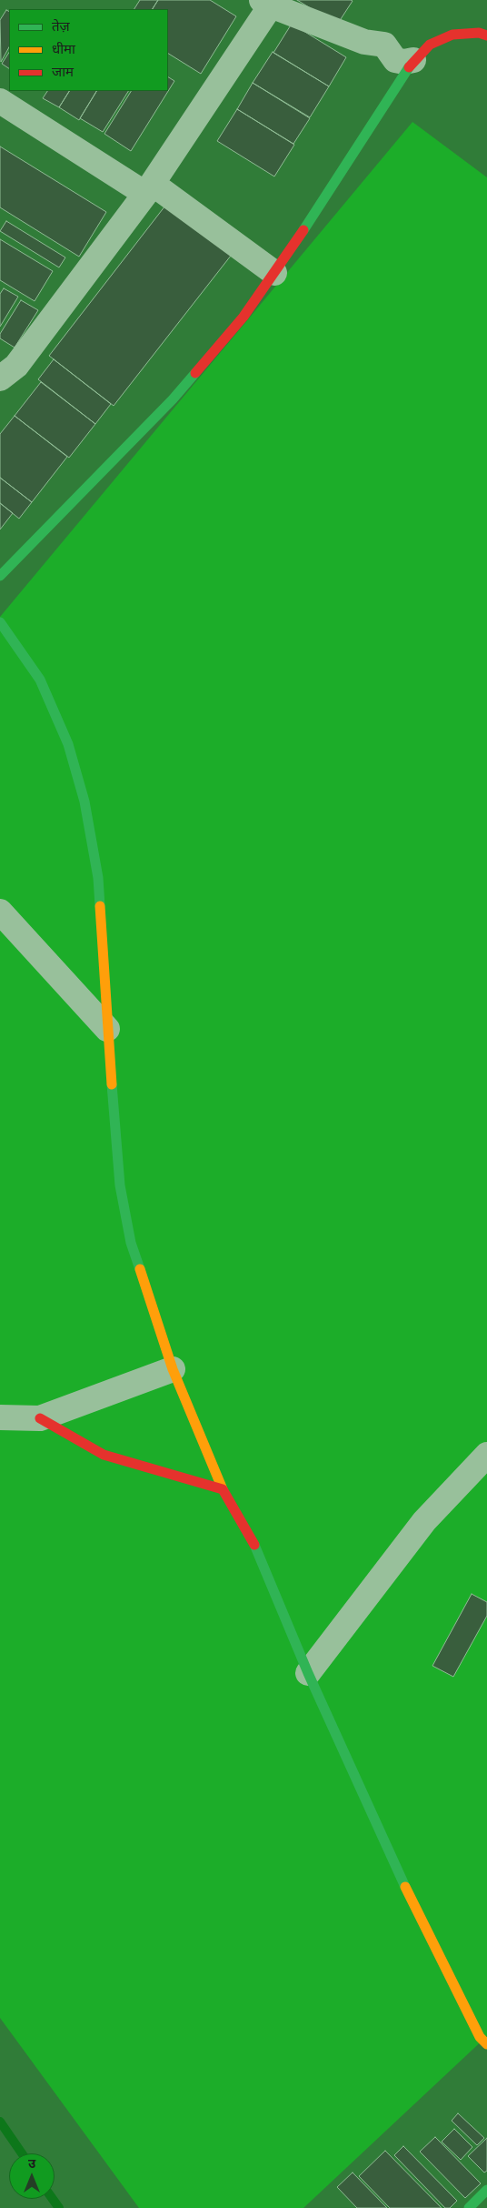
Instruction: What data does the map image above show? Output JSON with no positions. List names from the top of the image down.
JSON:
{
  "legend": ["तेज़", "धीमा", "जाम"],
  "north": "top"
}
